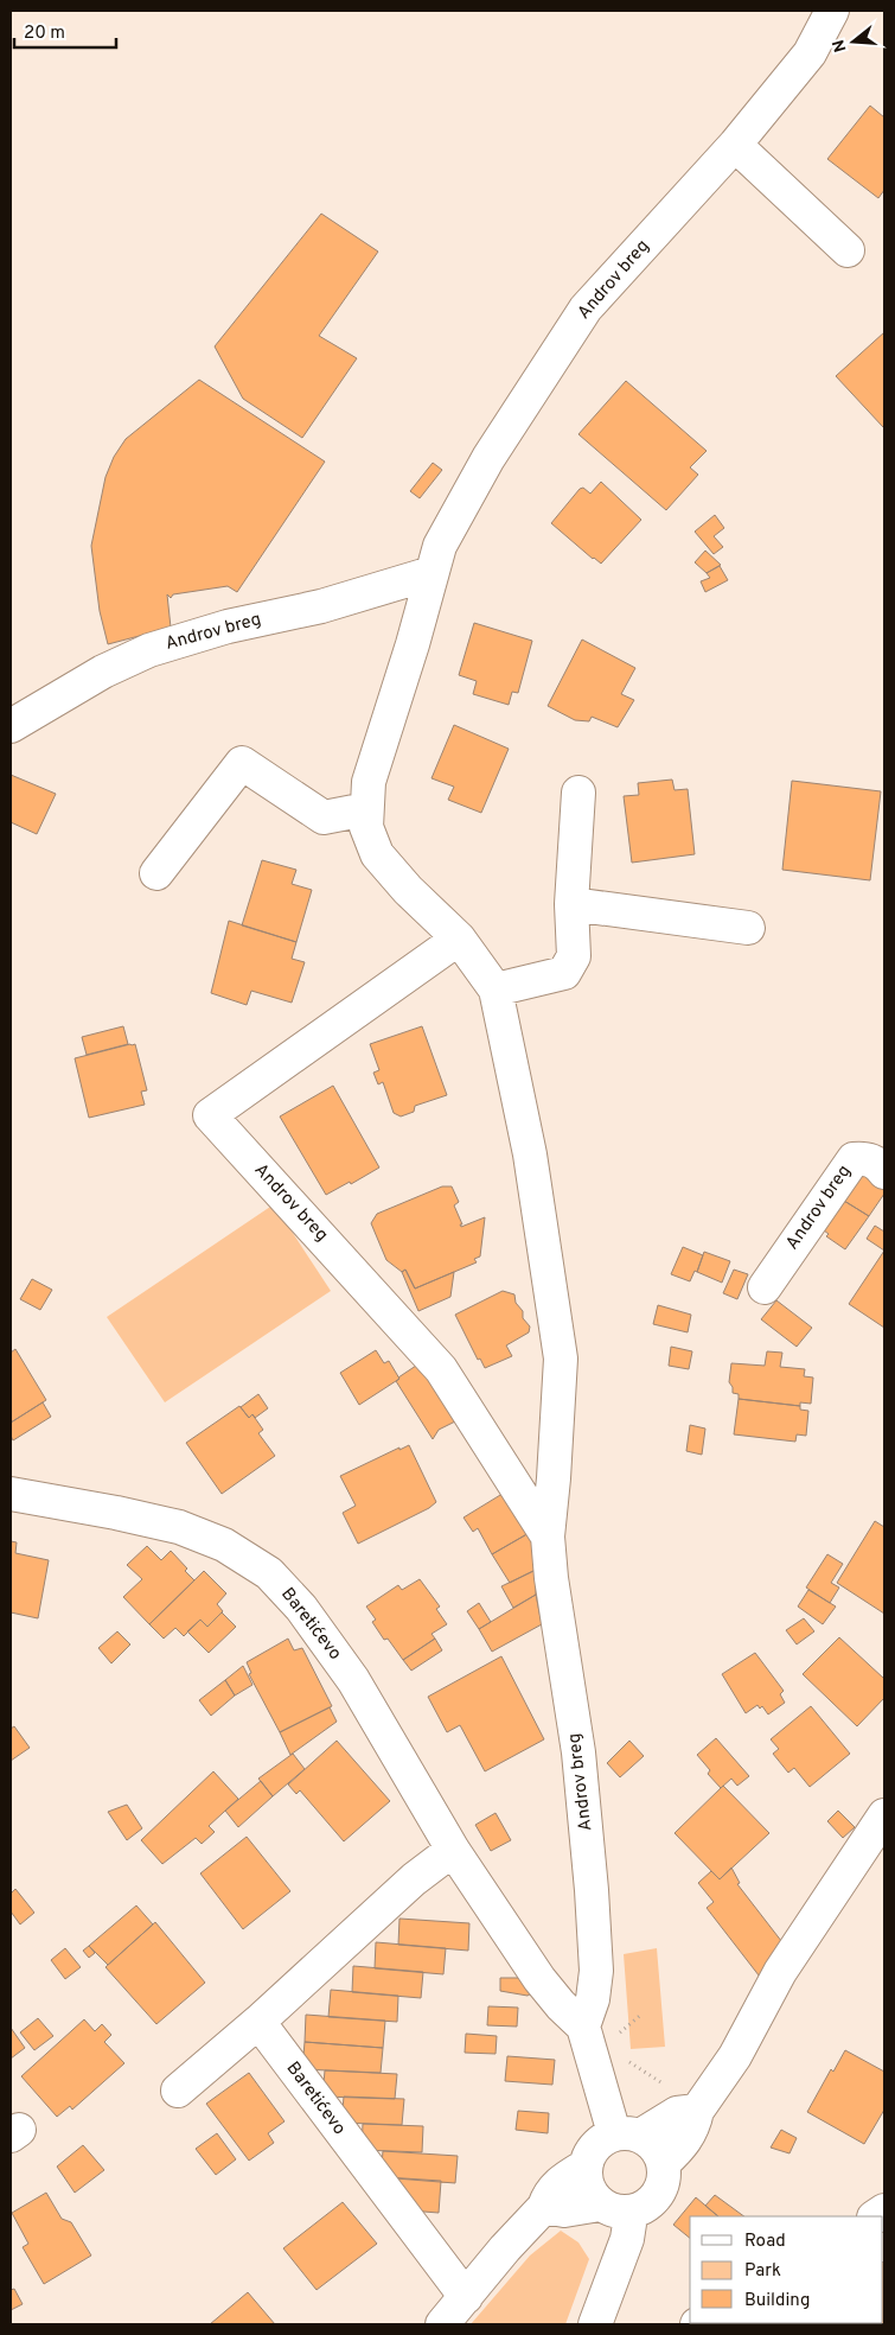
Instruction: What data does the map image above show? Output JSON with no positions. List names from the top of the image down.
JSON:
{
  "streets": {
    "street": ["Androv breg", "Baretićevo"]
  },
  "crossings": [
    ["Androv breg", "Baretićevo"]
  ],
  "legend": ["Road", "Park", "Building"],
  "scale_bar": "20 m",
  "north": "left"
}
